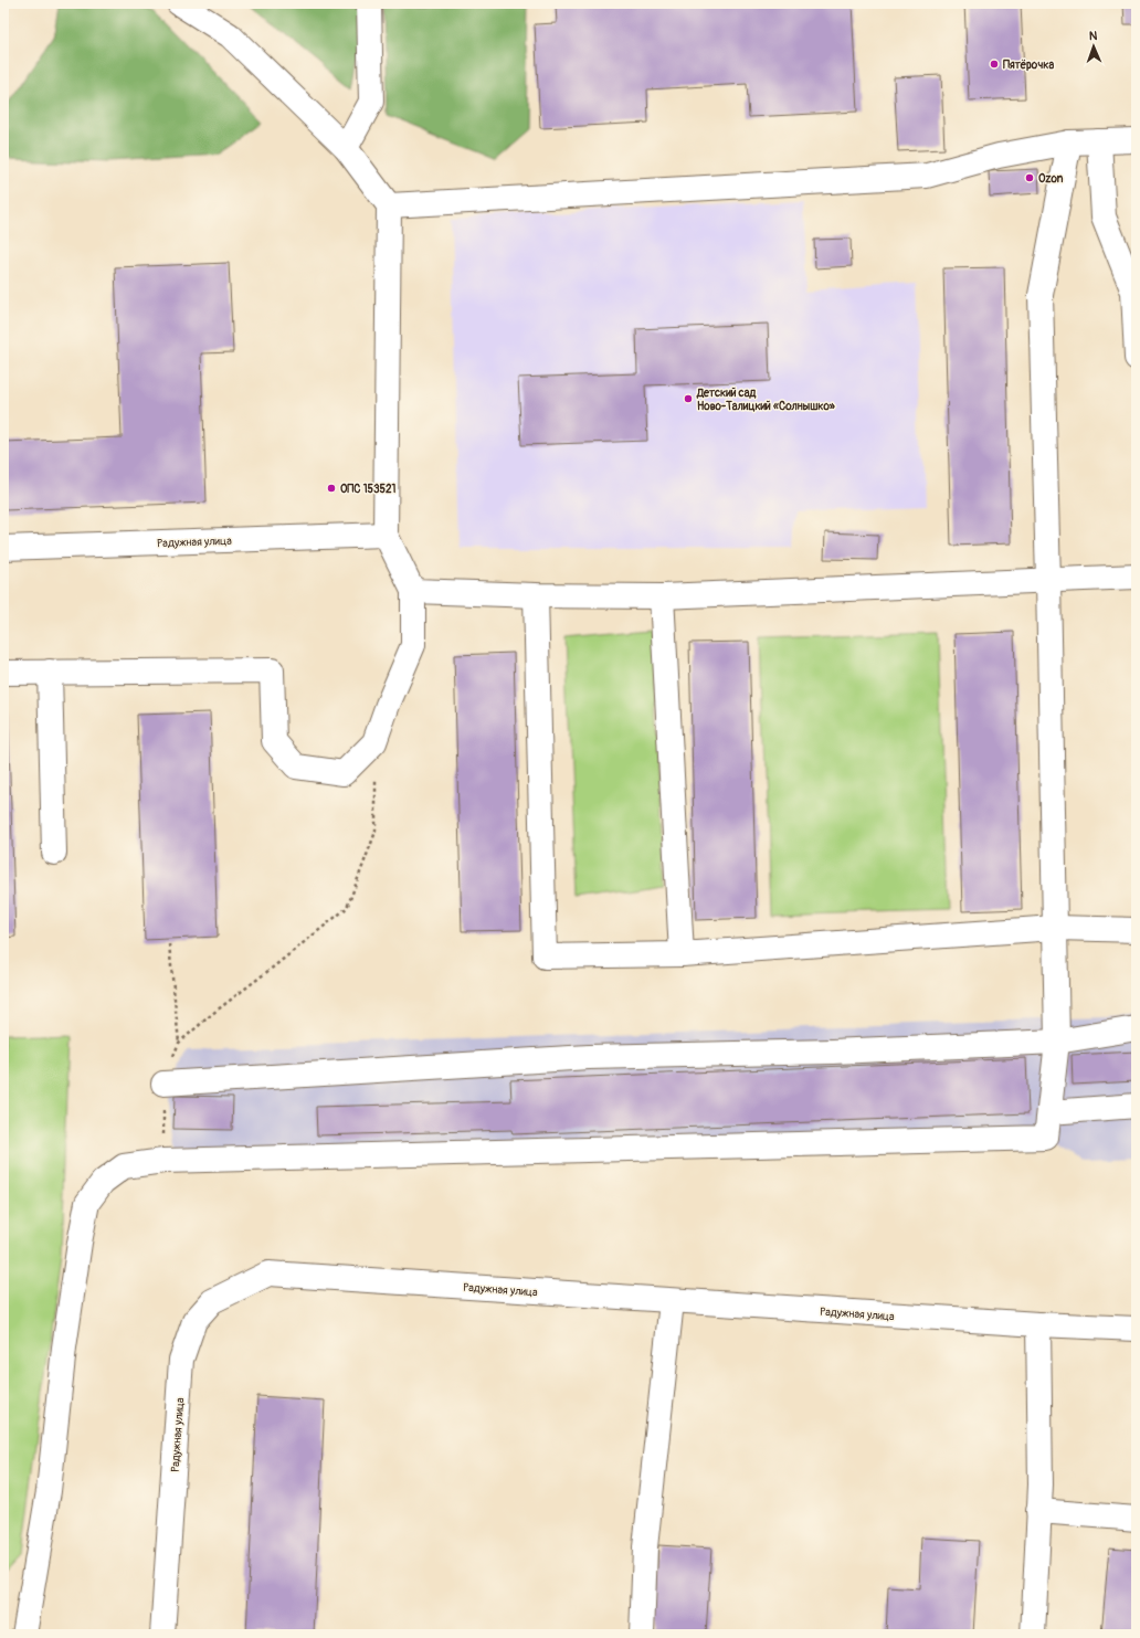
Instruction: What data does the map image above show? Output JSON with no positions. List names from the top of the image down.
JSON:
{
  "streets": {
    "street": ["Радужная улица"]
  },
  "places": [
    "Пятёрочка",
    "Ozon",
    "Детский сад Ново-Талицкий «Солнышко»",
    "ОПС 153521"
  ],
  "north": "top"
}
